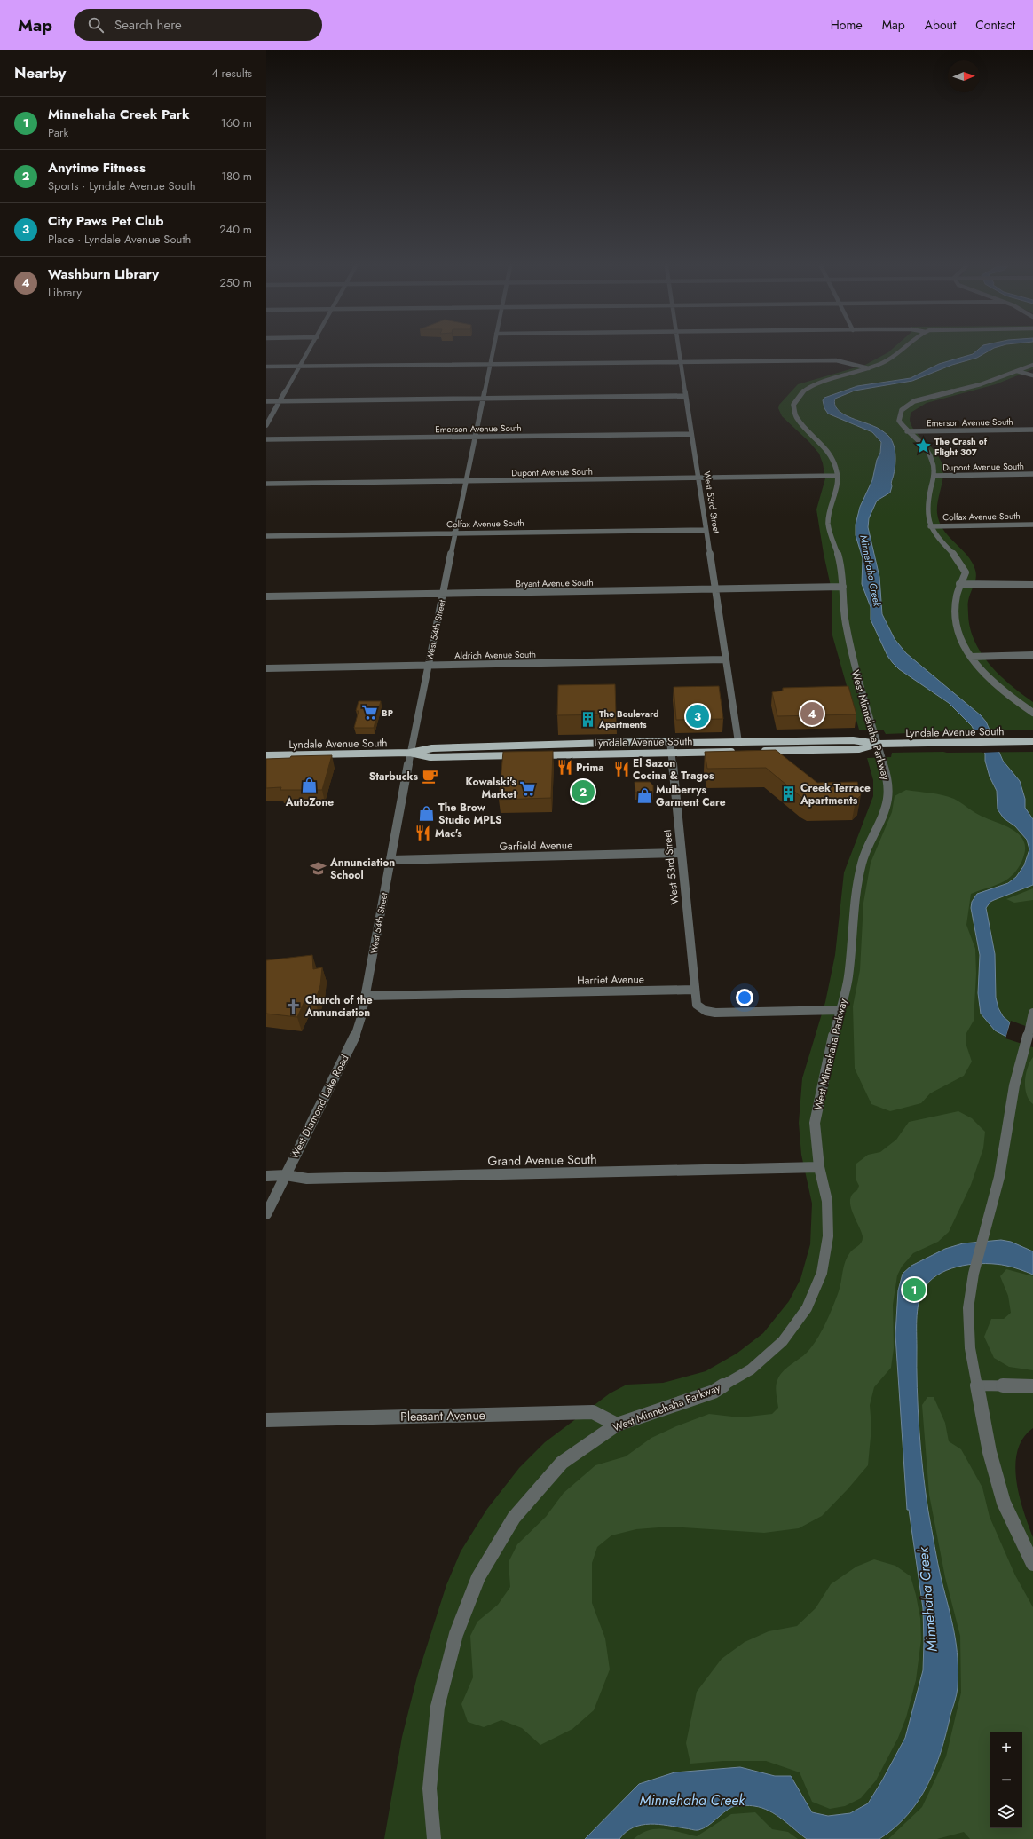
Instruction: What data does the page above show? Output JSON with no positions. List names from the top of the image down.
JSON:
{
  "streets": {
    "main road": ["Lyndale Avenue South"],
    "street": [
      "Emerson Avenue South",
      "Dupont Avenue South",
      "West 53rd Street",
      "Colfax Avenue South",
      "Bryant Avenue South",
      "West 54th Street",
      "Aldrich Avenue South",
      "West Minnehaha Parkway",
      "Garfield Avenue",
      "Harriet Avenue",
      "West Diamond Lake Road",
      "Grand Avenue South",
      "Pleasant Avenue"
    ]
  },
  "crossings": [
    ["Emerson Avenue South", "West 53rd Street"],
    ["Emerson Avenue South", "West 54th Street"],
    ["Dupont Avenue South", "West 53rd Street"],
    ["Dupont Avenue South", "West 54th Street"],
    ["Dupont Avenue South", "West Minnehaha Parkway"],
    ["West 53rd Street", "Colfax Avenue South"],
    ["West 53rd Street", "Bryant Avenue South"],
    ["West 53rd Street", "Aldrich Avenue South"],
    ["West 53rd Street", "Lyndale Avenue South"],
    ["West 53rd Street", "Garfield Avenue"],
    ["West 53rd Street", "Harriet Avenue"],
    ["Colfax Avenue South", "West 54th Street"],
    ["Bryant Avenue South", "West 54th Street"],
    ["Bryant Avenue South", "West Minnehaha Parkway"],
    ["West 54th Street", "Aldrich Avenue South"],
    ["West 54th Street", "Lyndale Avenue South"],
    ["West 54th Street", "Garfield Avenue"],
    ["West 54th Street", "Harriet Avenue"],
    ["West 54th Street", "West Diamond Lake Road"],
    ["West Minnehaha Parkway", "Lyndale Avenue South"],
    ["West Minnehaha Parkway", "Grand Avenue South"],
    ["West Minnehaha Parkway", "Pleasant Avenue"],
    ["Harriet Avenue", "West Diamond Lake Road"],
    ["West Diamond Lake Road", "Grand Avenue South"]
  ],
  "water": ["Minnehaha Creek"],
  "places": {
    "place": ["The Crash of Flight 307"],
    "supermarket": ["BP", "Kowalski's Market"],
    "building": ["The Boulevard Apartments", "Creek Terrace Apartments"],
    "restaurant": ["Prima", "El Sazon Cocina & Tragos", "Mac's"],
    "cafe": ["Starbucks"],
    "shop": ["AutoZone", "Mulberrys Garment Care", "The Brow Studio MPLS"],
    "school or university": ["Annunciation School"],
    "church": ["Church of the Annunciation"]
  },
  "north": "right",
  "page": {
    "header": "Map",
    "search": "Search here",
    "nav": [
      "Home",
      "Map",
      "About",
      "Contact"
    ],
    "heading": ["Nearby", "4 results"],
    "list": [
      {
        "mark": "1",
        "name": "Minnehaha Creek Park",
        "note": "Park",
        "value": "160 m"
      },
      {
        "mark": "2",
        "name": "Anytime Fitness",
        "note": "Sports · Lyndale Avenue South",
        "value": "180 m"
      },
      {
        "mark": "3",
        "name": "City Paws Pet Club",
        "note": "Place · Lyndale Avenue South",
        "value": "240 m"
      },
      {
        "mark": "4",
        "name": "Washburn Library",
        "note": "Library",
        "value": "250 m"
      }
    ],
    "pins": [
      "4",
      "3",
      "2",
      "1"
    ],
    "map_buttons": ["+", "−"]
  }
}
